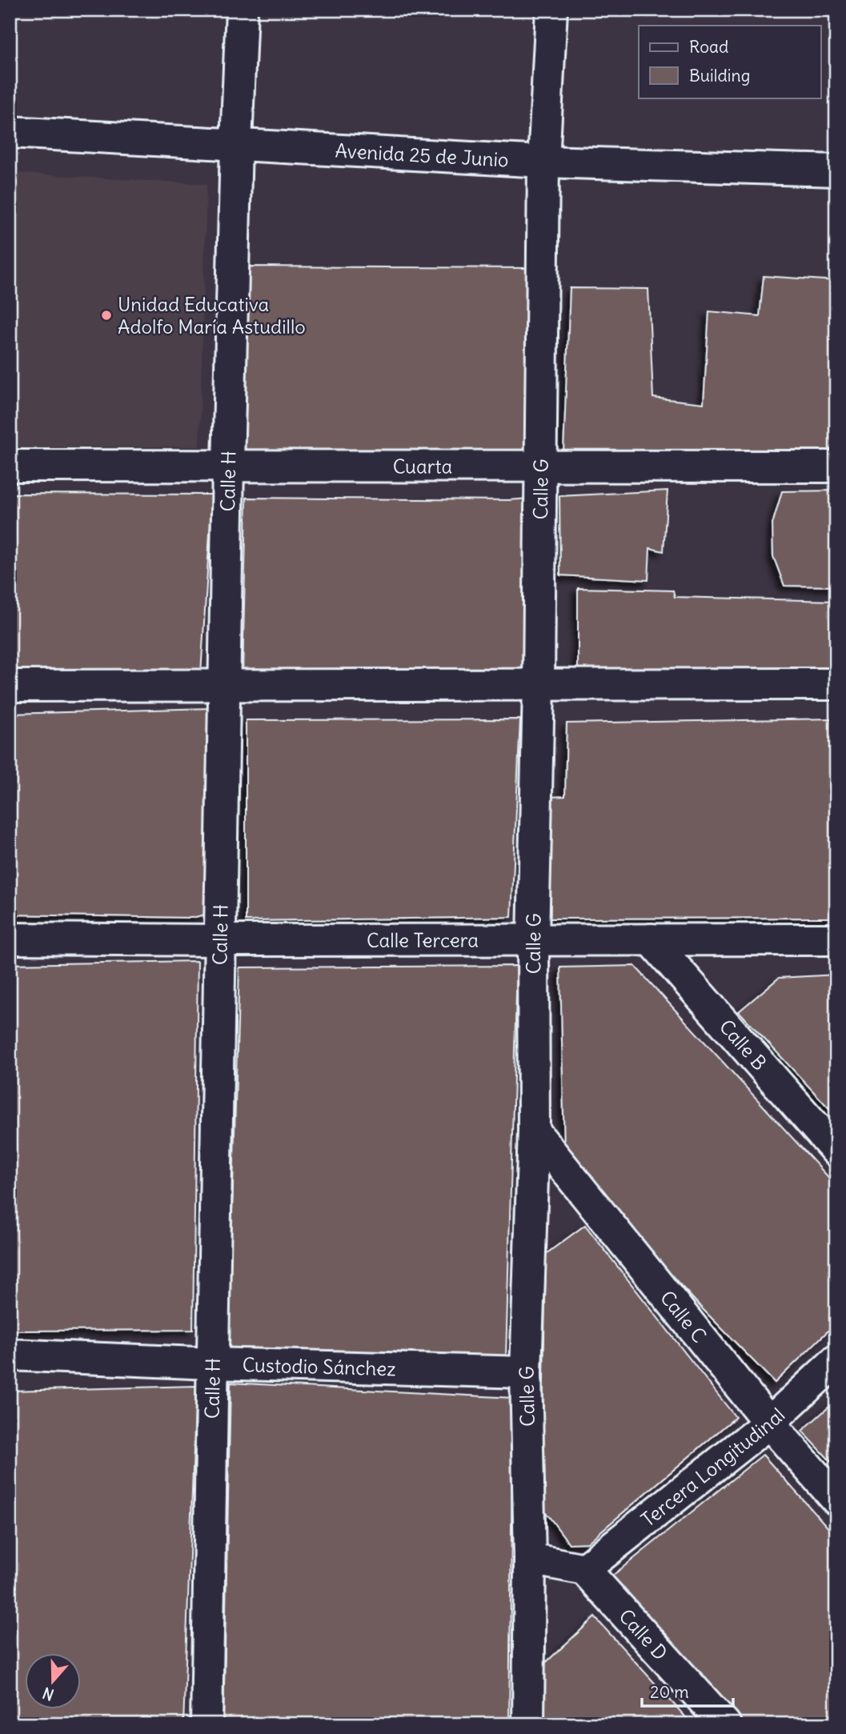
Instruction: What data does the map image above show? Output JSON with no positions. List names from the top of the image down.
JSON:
{
  "streets": {
    "main road": [
      "Avenida 25 de Junio",
      "Cuarta",
      "Calle H",
      "Calle G",
      "Calle Tercera",
      "Calle B",
      "Calle C",
      "Custodio Sánchez",
      "Tercera Longitudinal",
      "Calle D"
    ]
  },
  "crossings": [
    ["Avenida 25 de Junio", "Calle H"],
    ["Avenida 25 de Junio", "Calle G"],
    ["Cuarta", "Calle H"],
    ["Cuarta", "Calle G"],
    ["Calle H", "Calle Tercera"],
    ["Calle H", "Custodio Sánchez"],
    ["Calle G", "Calle Tercera"],
    ["Calle G", "Calle C"],
    ["Calle G", "Custodio Sánchez"],
    ["Calle Tercera", "Calle B"],
    ["Calle C", "Tercera Longitudinal"],
    ["Tercera Longitudinal", "Calle D"]
  ],
  "places": ["Unidad Educativa Adolfo María Astudillo"],
  "legend": ["Road", "Building"],
  "scale_bar": "20 m",
  "north": "bottom"
}
